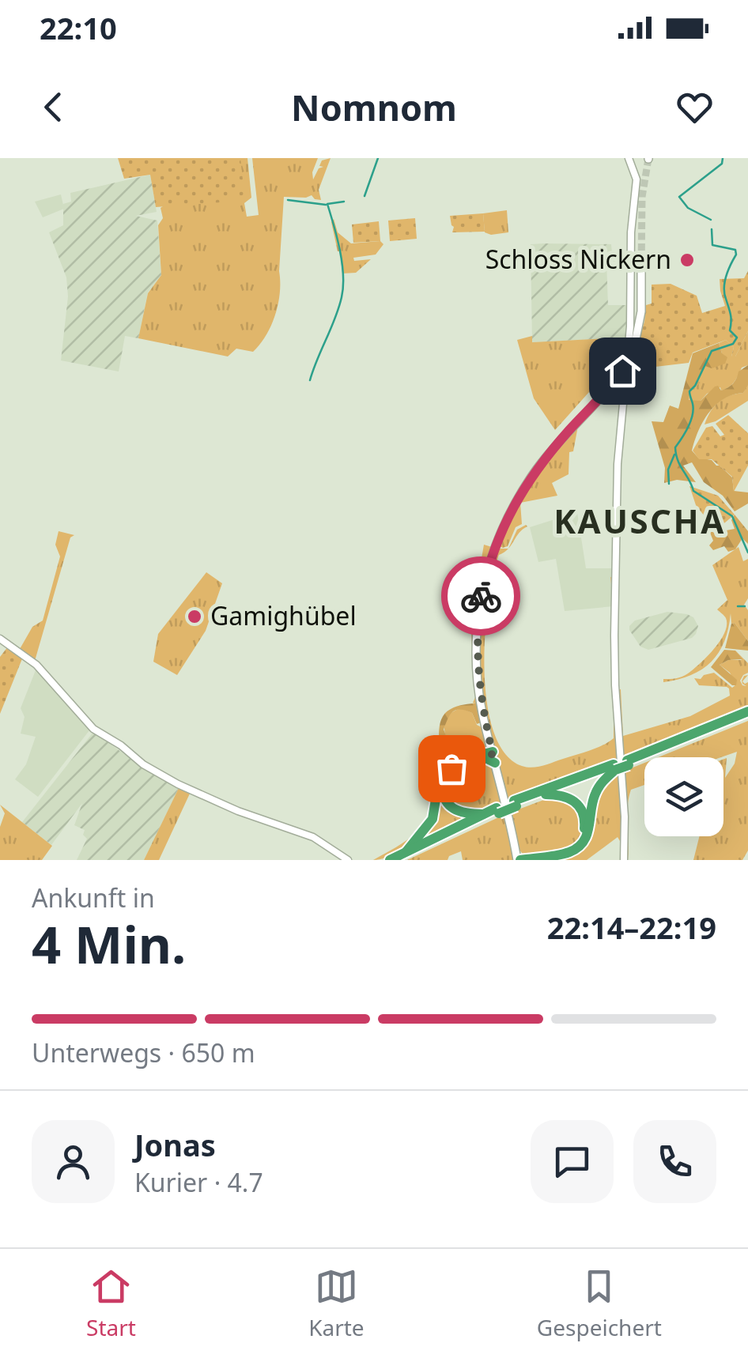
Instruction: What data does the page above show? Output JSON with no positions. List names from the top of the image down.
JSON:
{
  "districts": ["KAUSCHA"],
  "places": ["Schloss Nickern", "Gamighübel"],
  "page": {
    "status": "22:10",
    "header": "Nomnom",
    "heading": ["4 Min.", "Ankunft in", "22:14–22:19"],
    "panel": ["Jonas", "Kurier · 4.7"],
    "bar": "Unterwegs · 650 m",
    "tabs": ["Start", "Karte", "Gespeichert"]
  }
}
